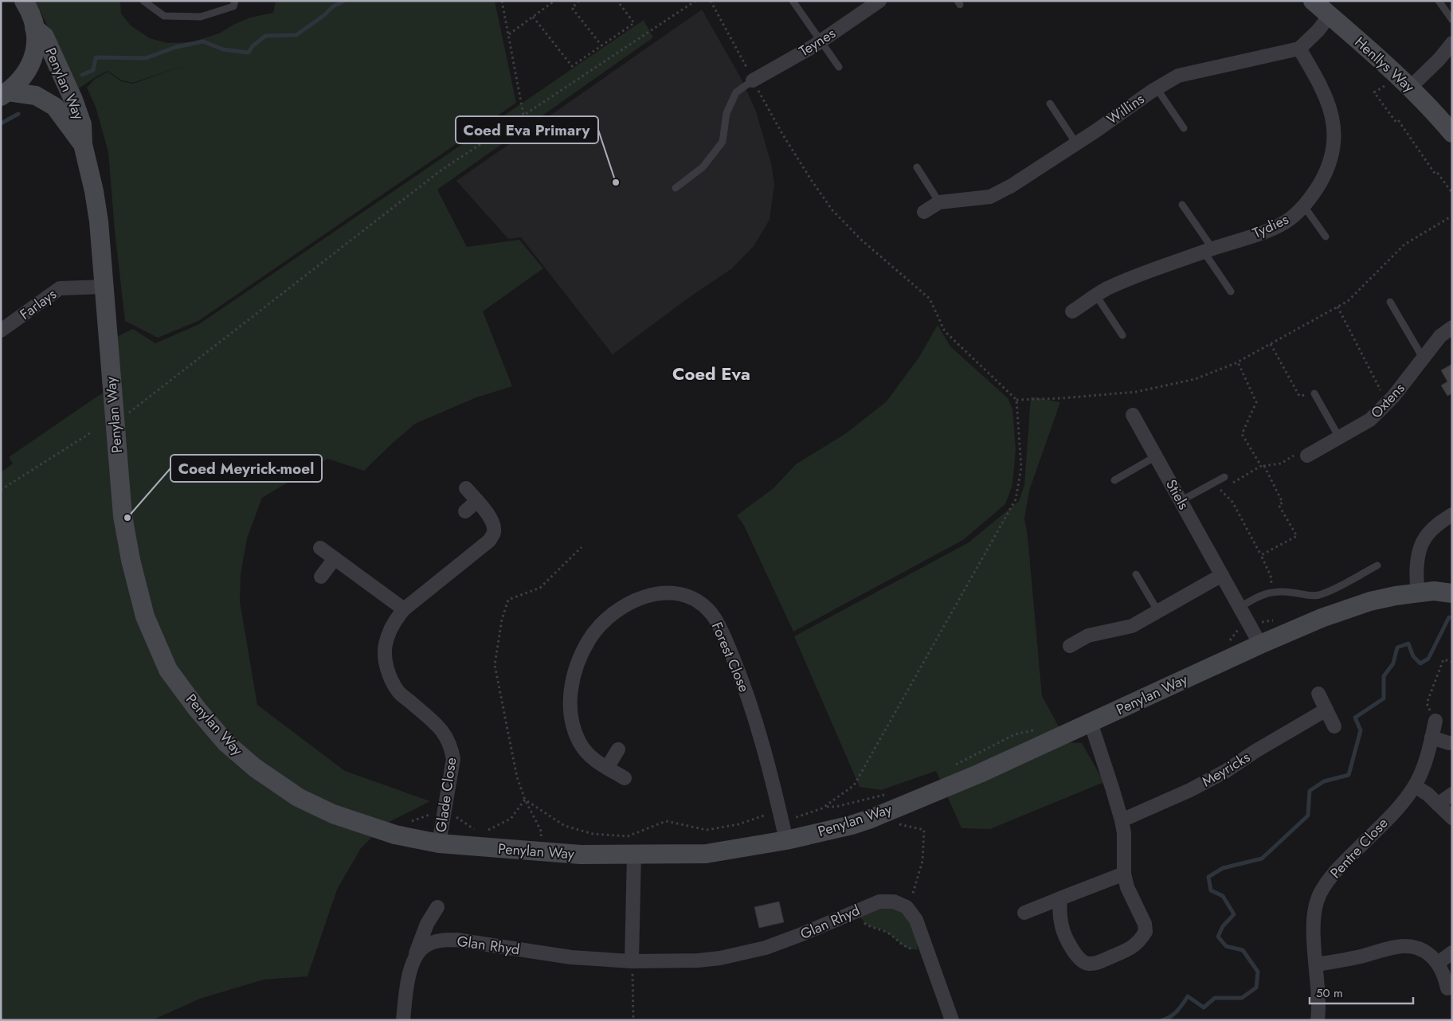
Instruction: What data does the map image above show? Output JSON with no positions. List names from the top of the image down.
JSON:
{
  "streets": {
    "street": [
      "Teynes",
      "Henllys Way",
      "Penylan Way",
      "Willins",
      "Tydies",
      "Farlays",
      "Oxtens",
      "Stiels",
      "Forest Close",
      "Meyricks",
      "Glade Close",
      "Pentre Close",
      "Glan Rhyd"
    ]
  },
  "crossings": [
    ["Penylan Way", "Farlays"],
    ["Penylan Way", "Stiels"],
    ["Penylan Way", "Forest Close"],
    ["Penylan Way", "Glade Close"],
    ["Willins", "Tydies"]
  ],
  "districts": ["Coed Eva"],
  "places": ["Coed Eva Primary", "Coed Meyrick-moel"],
  "scale_bar": "50 m"
}
